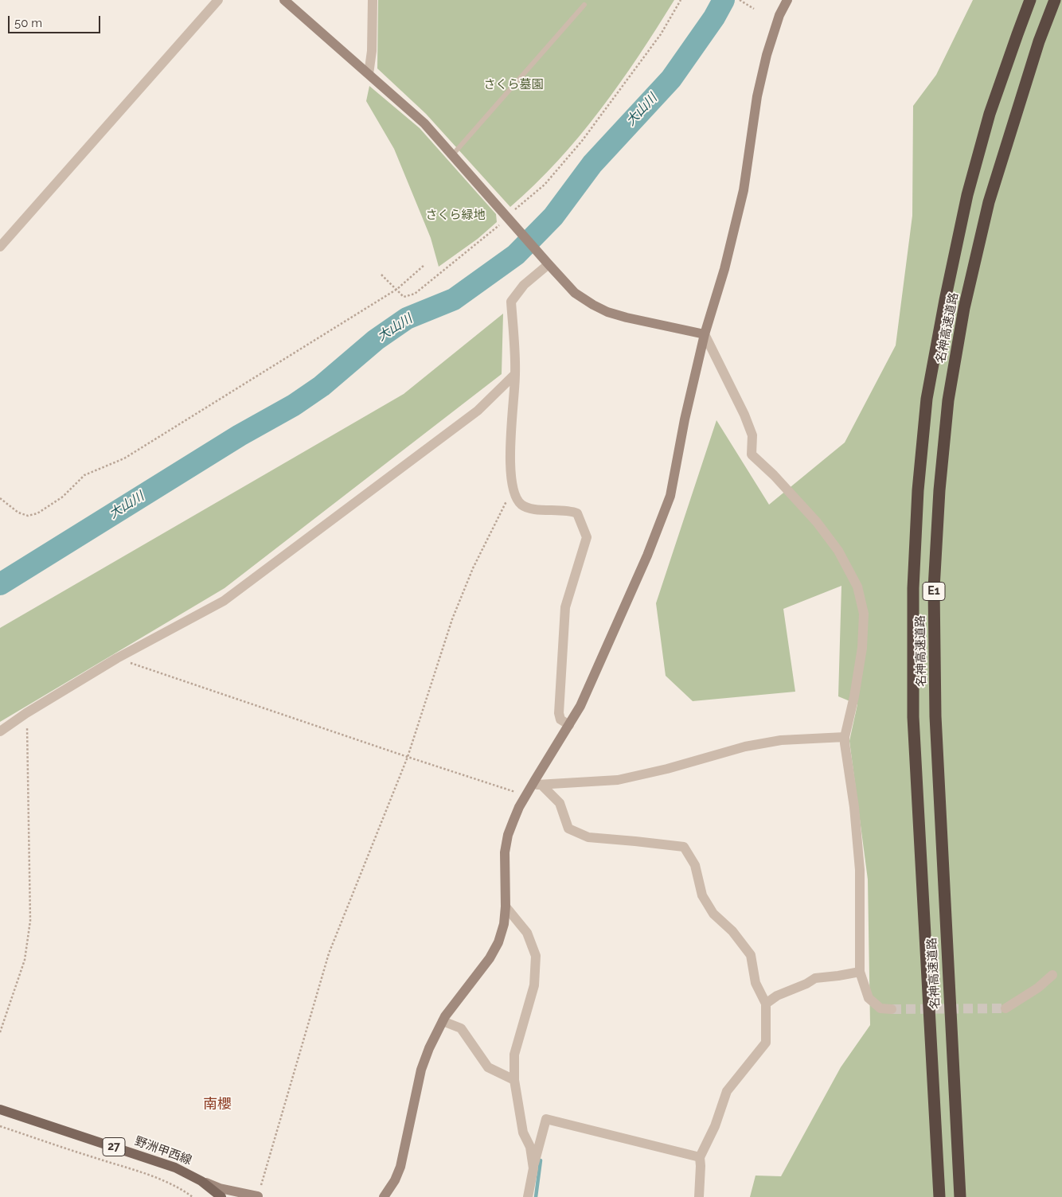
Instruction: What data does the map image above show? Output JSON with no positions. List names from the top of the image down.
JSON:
{
  "streets": {
    "highway": ["名神高速道路", "E1"],
    "main road": ["27", "野洲甲西線"]
  },
  "districts": ["南櫻"],
  "water": ["大山川"],
  "parks": ["さくら墓園", "さくら緑地"],
  "scale_bar": "50 m"
}
